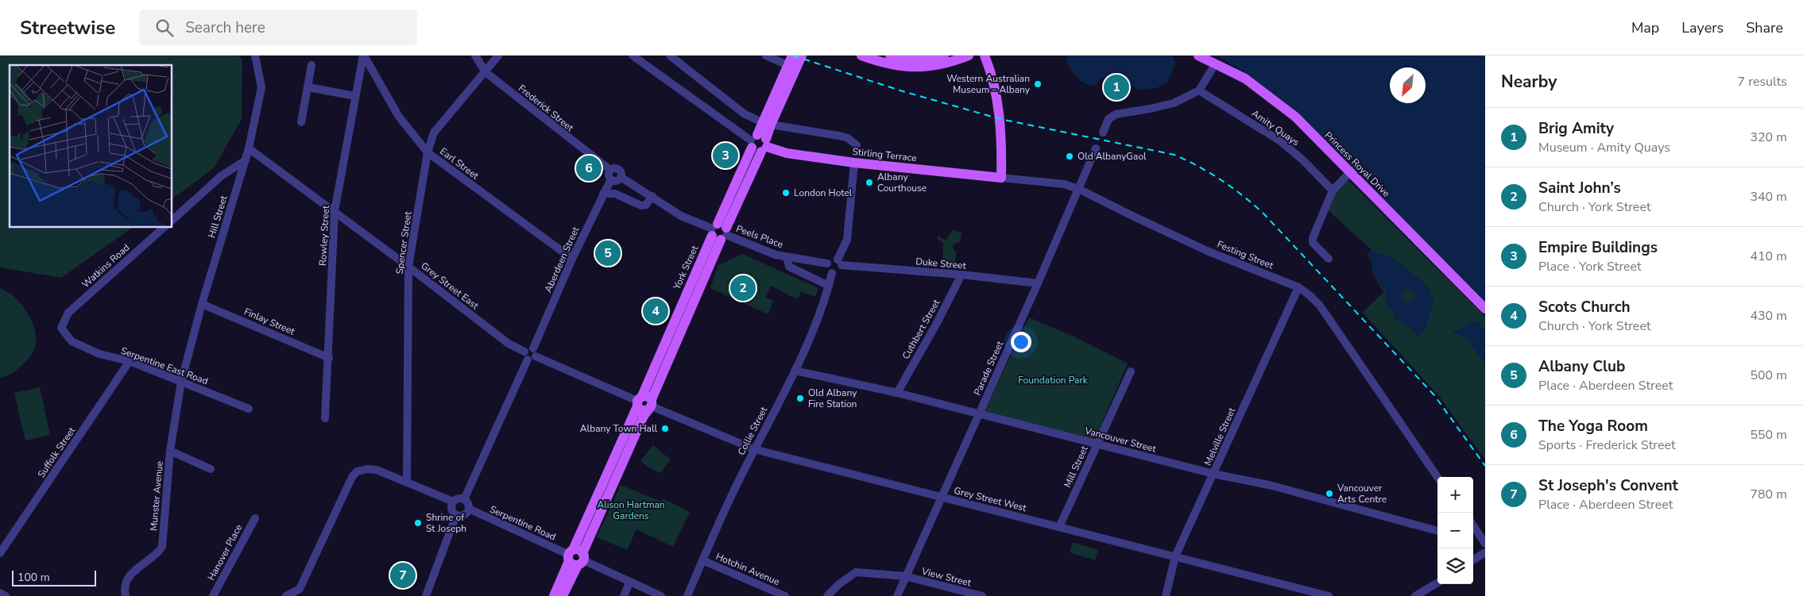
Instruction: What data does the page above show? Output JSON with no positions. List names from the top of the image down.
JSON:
{
  "streets": {
    "main road": ["Stirling Terrace", "Princess Royal Drive", "York Street"],
    "street": [
      "Frederick Street",
      "Amity Quays",
      "Earl Street",
      "Hill Street",
      "Rowley Street",
      "Peels Place",
      "Spencer Street",
      "Festing Street",
      "Aberdeen Street",
      "Duke Street",
      "Watkins Road",
      "Grey Street East",
      "Finlay Street",
      "Cuthbert Street",
      "Serpentine East Road",
      "Parade Street",
      "Collie Street",
      "Melville Street",
      "Vancouver Street",
      "Suffolk Street",
      "Mill Street",
      "Munster Avenue",
      "Grey Street West",
      "Serpentine Road",
      "Hanover Place",
      "Hotchin Avenue",
      "View Street"
    ]
  },
  "crossings": [
    ["Frederick Street", "Peels Place"],
    ["Frederick Street", "Spencer Street"],
    ["Frederick Street", "Aberdeen Street"],
    ["Stirling Terrace", "Festing Street"],
    ["Stirling Terrace", "York Street"],
    ["Earl Street", "Rowley Street"],
    ["Earl Street", "Spencer Street"],
    ["Earl Street", "Aberdeen Street"],
    ["Hill Street", "Grey Street East"],
    ["Hill Street", "Finlay Street"],
    ["Hill Street", "Serpentine East Road"],
    ["Hill Street", "Munster Avenue"],
    ["Rowley Street", "Grey Street East"],
    ["Rowley Street", "Finlay Street"],
    ["Peels Place", "Aberdeen Street"],
    ["Peels Place", "Duke Street"],
    ["Peels Place", "York Street"],
    ["Peels Place", "Collie Street"],
    ["Spencer Street", "Grey Street East"],
    ["Festing Street", "Parade Street"],
    ["Festing Street", "Melville Street"],
    ["Aberdeen Street", "Grey Street East"],
    ["Aberdeen Street", "Serpentine Road"],
    ["Duke Street", "Cuthbert Street"],
    ["Duke Street", "Parade Street"],
    ["Duke Street", "Collie Street"],
    ["Watkins Road", "Serpentine East Road"],
    ["York Street", "Grey Street East"],
    ["York Street", "Grey Street West"],
    ["York Street", "Serpentine Road"],
    ["Grey Street East", "Grey Street West"],
    ["Cuthbert Street", "Vancouver Street"],
    ["Serpentine East Road", "Suffolk Street"],
    ["Serpentine East Road", "Munster Avenue"],
    ["Parade Street", "Vancouver Street"],
    ["Parade Street", "Grey Street West"],
    ["Parade Street", "View Street"],
    ["Collie Street", "Vancouver Street"],
    ["Collie Street", "Grey Street West"],
    ["Collie Street", "Hotchin Avenue"],
    ["Melville Street", "Vancouver Street"],
    ["Melville Street", "Grey Street West"],
    ["Vancouver Street", "Mill Street"],
    ["Mill Street", "Grey Street West"]
  ],
  "parks": ["Foundation Park", "Alison Hartman Gardens"],
  "places": [
    "Western Australian Museum – Albany",
    "Old AlbanyGaol",
    "Albany Courthouse",
    "London Hotel",
    "Old Albany Fire Station",
    "Albany Town Hall",
    "Vancouver Arts Centre",
    "Shrine of St Joseph"
  ],
  "scale_bar": "100 m",
  "north": "bottom left",
  "page": {
    "header": "Streetwise",
    "search": "Search here",
    "nav": ["Map", "Layers", "Share"],
    "heading": ["Nearby", "7 results"],
    "pins": [
      "1",
      "3",
      "6",
      "5",
      "2",
      "4",
      "7"
    ],
    "list": [
      {
        "mark": "1",
        "name": "Brig Amity",
        "note": "Museum · Amity Quays",
        "value": "320 m"
      },
      {
        "mark": "2",
        "name": "Saint John’s",
        "note": "Church · York Street",
        "value": "340 m"
      },
      {
        "mark": "3",
        "name": "Empire Buildings",
        "note": "Place · York Street",
        "value": "410 m"
      },
      {
        "mark": "4",
        "name": "Scots Church",
        "note": "Church · York Street",
        "value": "430 m"
      },
      {
        "mark": "5",
        "name": "Albany Club",
        "note": "Place · Aberdeen Street",
        "value": "500 m"
      },
      {
        "mark": "6",
        "name": "The Yoga Room",
        "note": "Sports · Frederick Street",
        "value": "550 m"
      },
      {
        "mark": "7",
        "name": "St Joseph's Convent",
        "note": "Place · Aberdeen Street",
        "value": "780 m"
      }
    ],
    "map_buttons": ["+", "−"],
    "scale": "100 m"
  }
}
